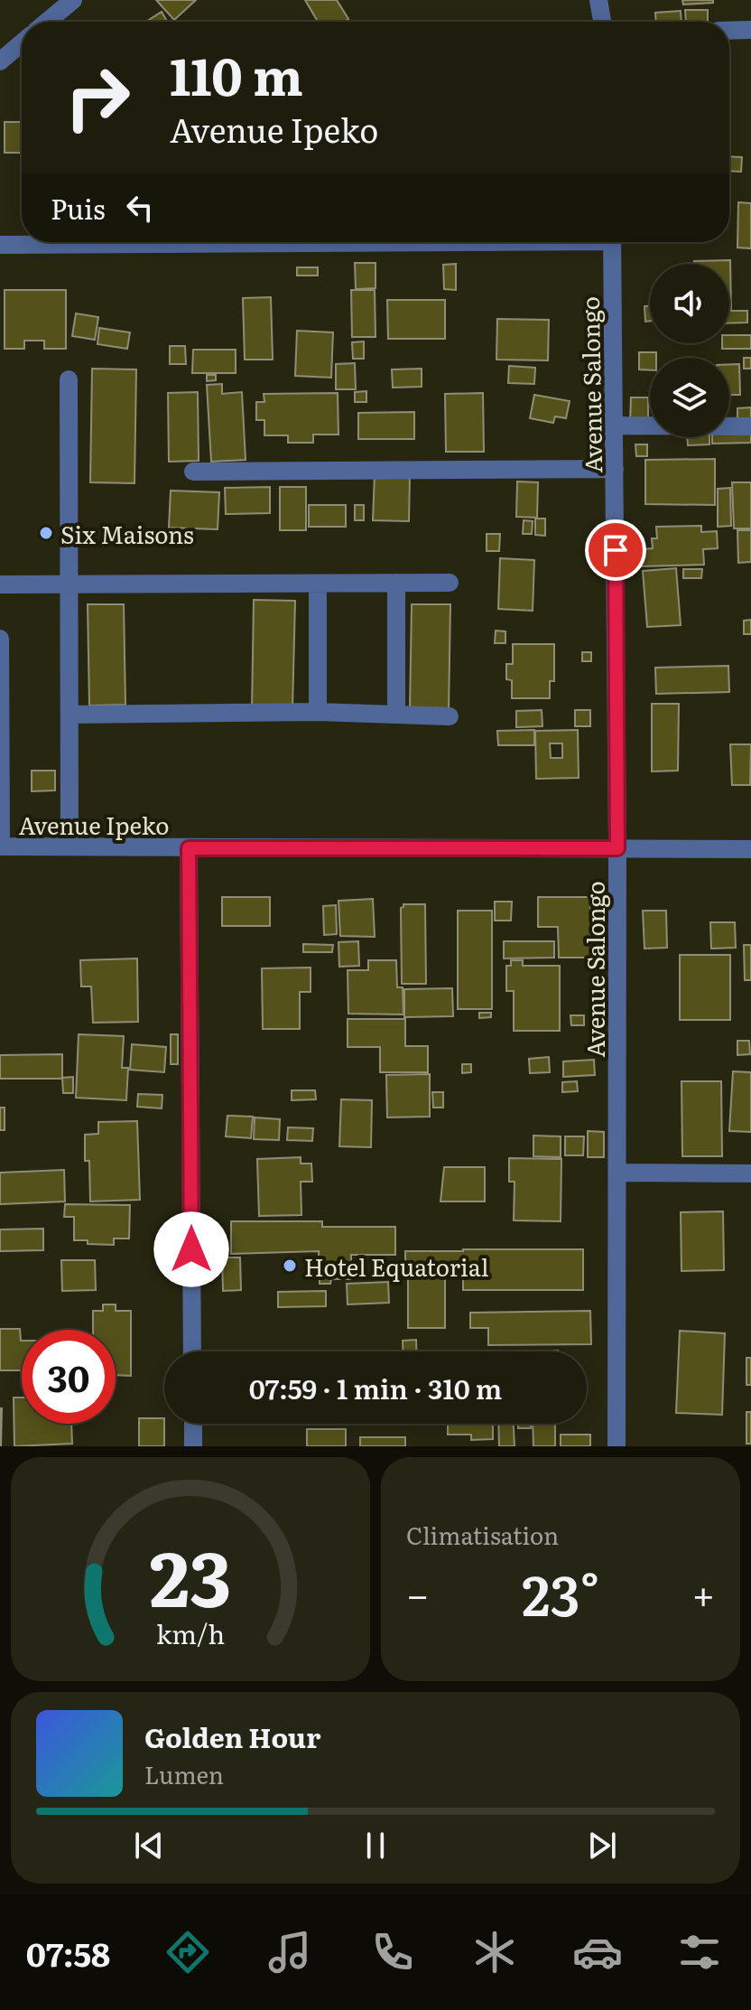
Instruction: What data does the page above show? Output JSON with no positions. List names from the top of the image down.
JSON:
{
  "streets": {
    "street": ["Avenue Salongo", "Avenue Ipeko"]
  },
  "crossings": [
    ["Avenue Salongo", "Avenue Ipeko"]
  ],
  "places": ["Six Maisons", "Hotel Equatorial"],
  "page": {
    "turn": ["110 m", "Avenue Ipeko"],
    "then": "Puis",
    "limit": "30",
    "trip": "07:59 · 1 min · 310 m",
    "tile": "Climatisation",
    "heat": ["−", "23°", "+"],
    "song": ["Golden Hour", "Lumen"],
    "tabs": "07:58",
    "gauge": ["23", "km/h"]
  }
}
